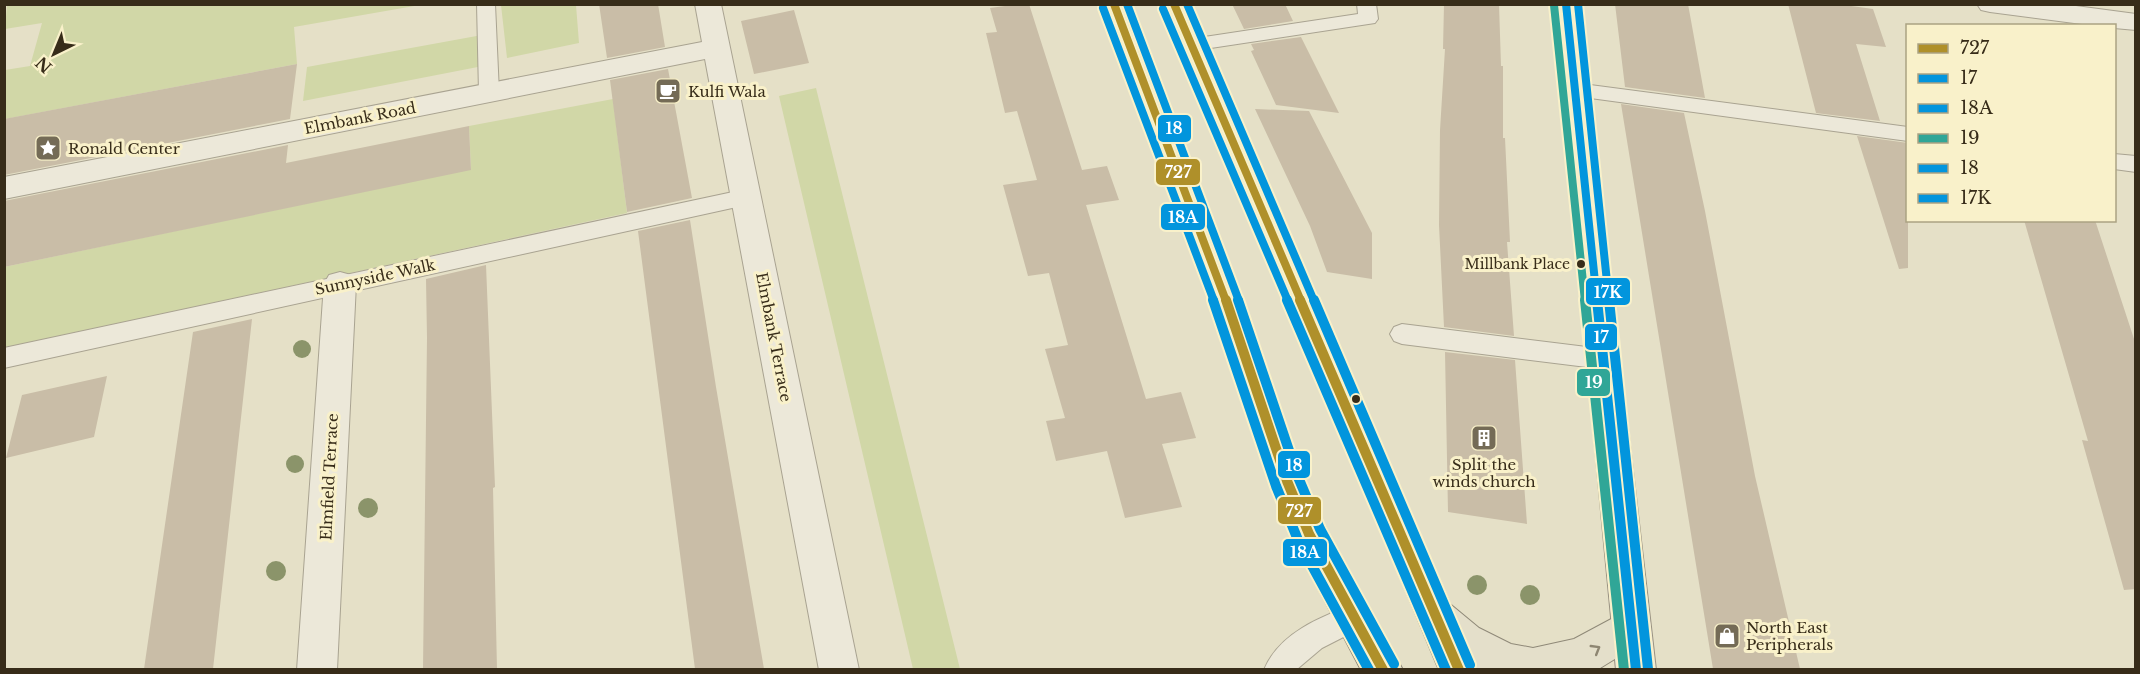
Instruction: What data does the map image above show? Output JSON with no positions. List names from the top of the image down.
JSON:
{
  "streets": {
    "street": ["Elmbank Road", "Elmbank Terrace", "Elmfield Terrace"],
    "lane": ["Sunnyside Walk"]
  },
  "crossings": [
    ["Elmbank Road", "Elmbank Terrace"],
    ["Sunnyside Walk", "Elmbank Terrace"],
    ["Sunnyside Walk", "Elmfield Terrace"]
  ],
  "places": {
    "cafe": ["Kulfi Wala"],
    "place": ["Ronald Center"],
    "other": ["Millbank Place"],
    "building": ["Split the winds church"],
    "shop": ["North East Peripherals"]
  },
  "lines": [
    "transit line 727",
    "transit line 17",
    "transit line 18",
    "transit line 17K",
    "transit line 19",
    "transit line 18A"
  ],
  "legend": [
    "727",
    "17",
    "18A",
    "19",
    "18",
    "17K"
  ],
  "north": "bottom left"
}
